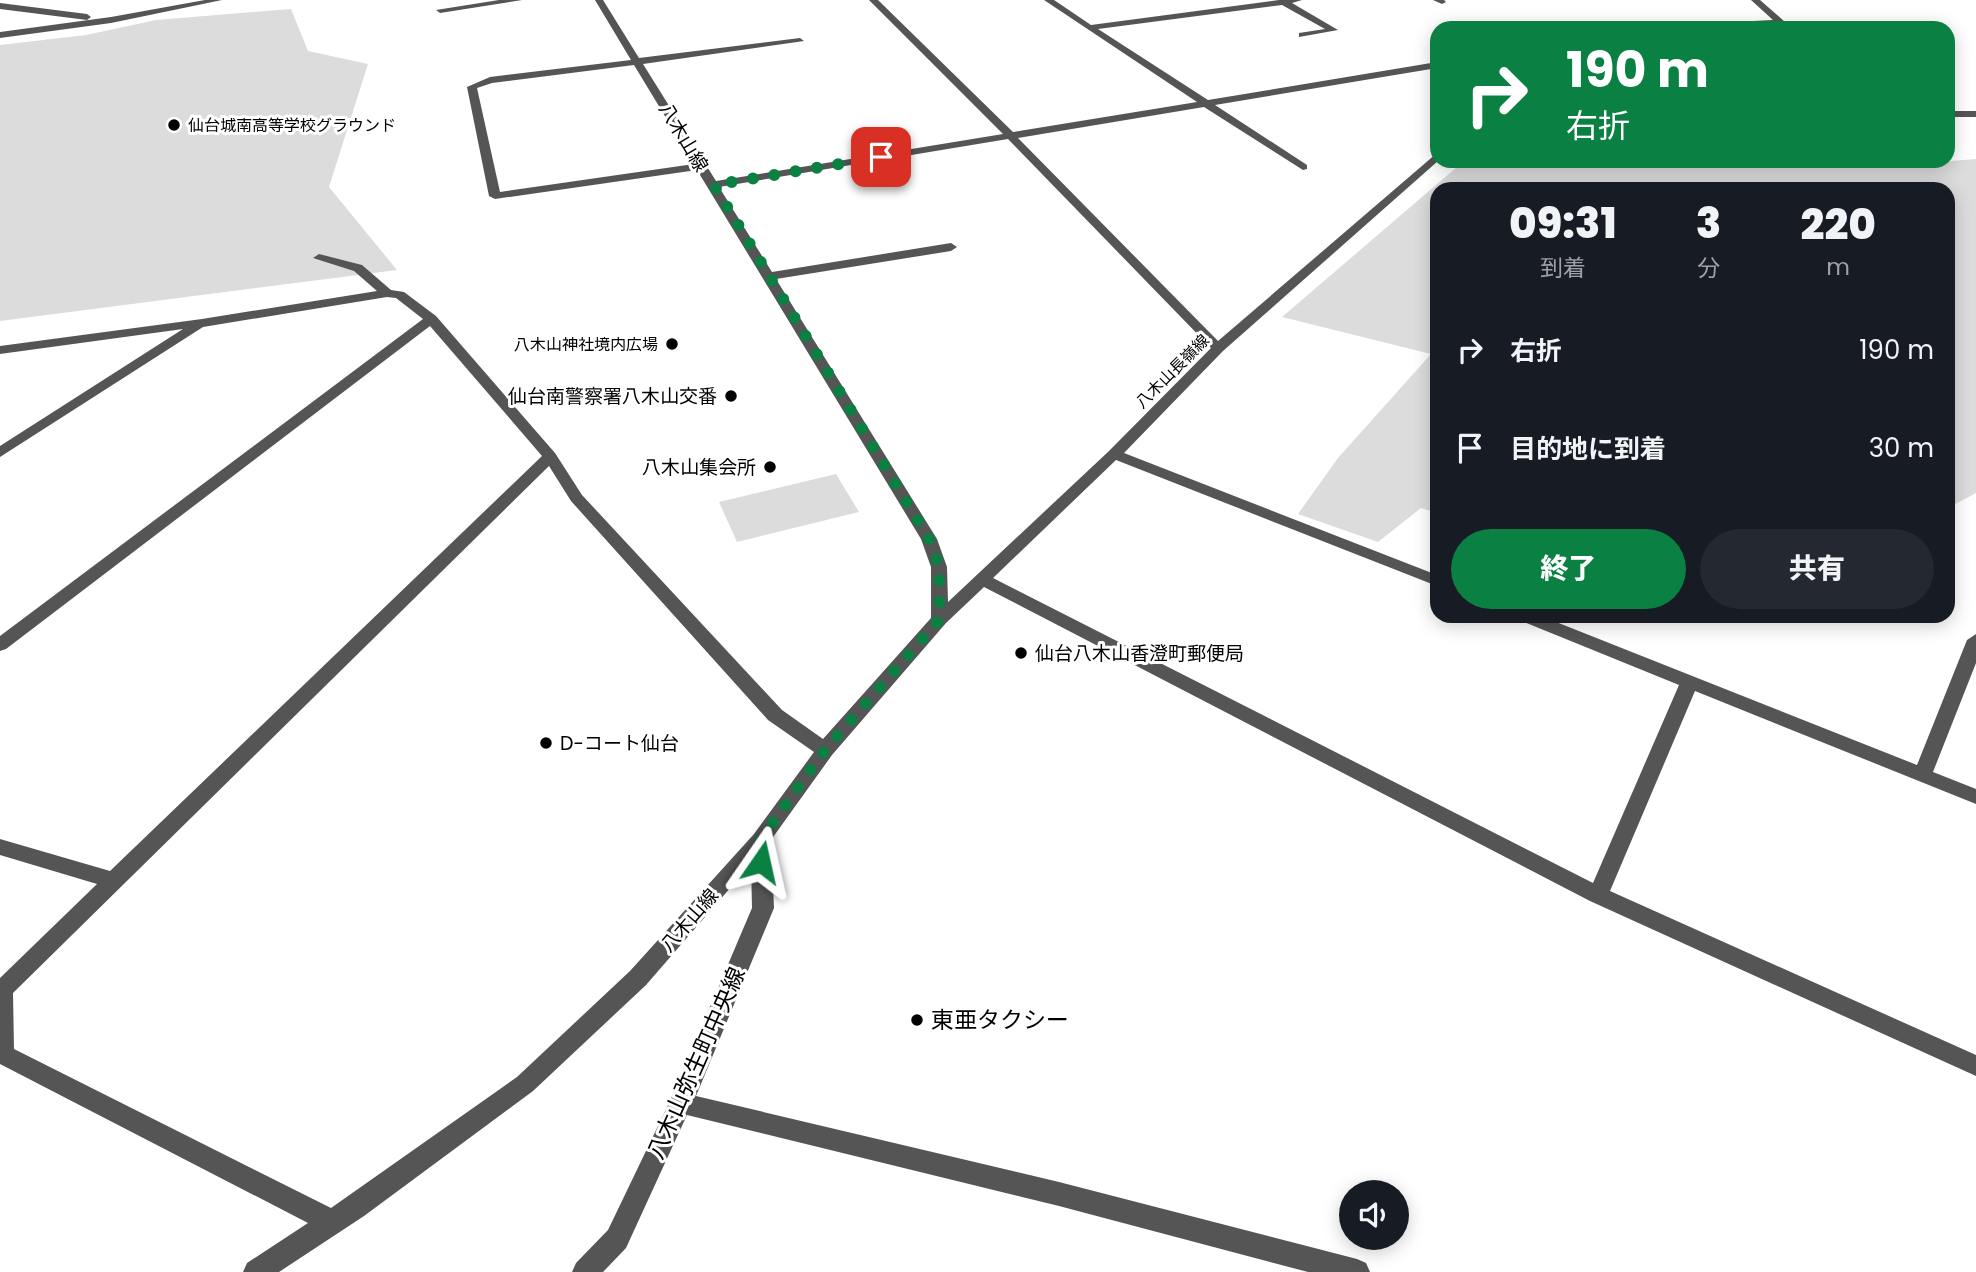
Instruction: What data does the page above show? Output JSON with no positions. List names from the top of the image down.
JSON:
{
  "streets": {
    "street": ["八木山線", "八木山長嶺線", "八木山弥生町中央線"]
  },
  "crossings": [
    ["八木山線", "八木山長嶺線"],
    ["八木山線", "八木山弥生町中央線"]
  ],
  "places": [
    "仙台城南高等学校グラウンド",
    "八木山神社境内広場",
    "仙台南警察署八木山交番",
    "八木山集会所",
    "仙台八木山香澄町郵便局",
    "D-コート仙台",
    "東亜タクシー"
  ],
  "page": {
    "turn": ["190 m", "右折"],
    "eta": [
      "09:31",
      "到着",
      "3",
      "分",
      "220",
      "m"
    ],
    "list": [
      {
        "name": "右折",
        "value": "190 m"
      },
      {
        "name": "目的地に到着",
        "value": "30 m"
      }
    ],
    "buttons": ["終了", "共有"]
  }
}
